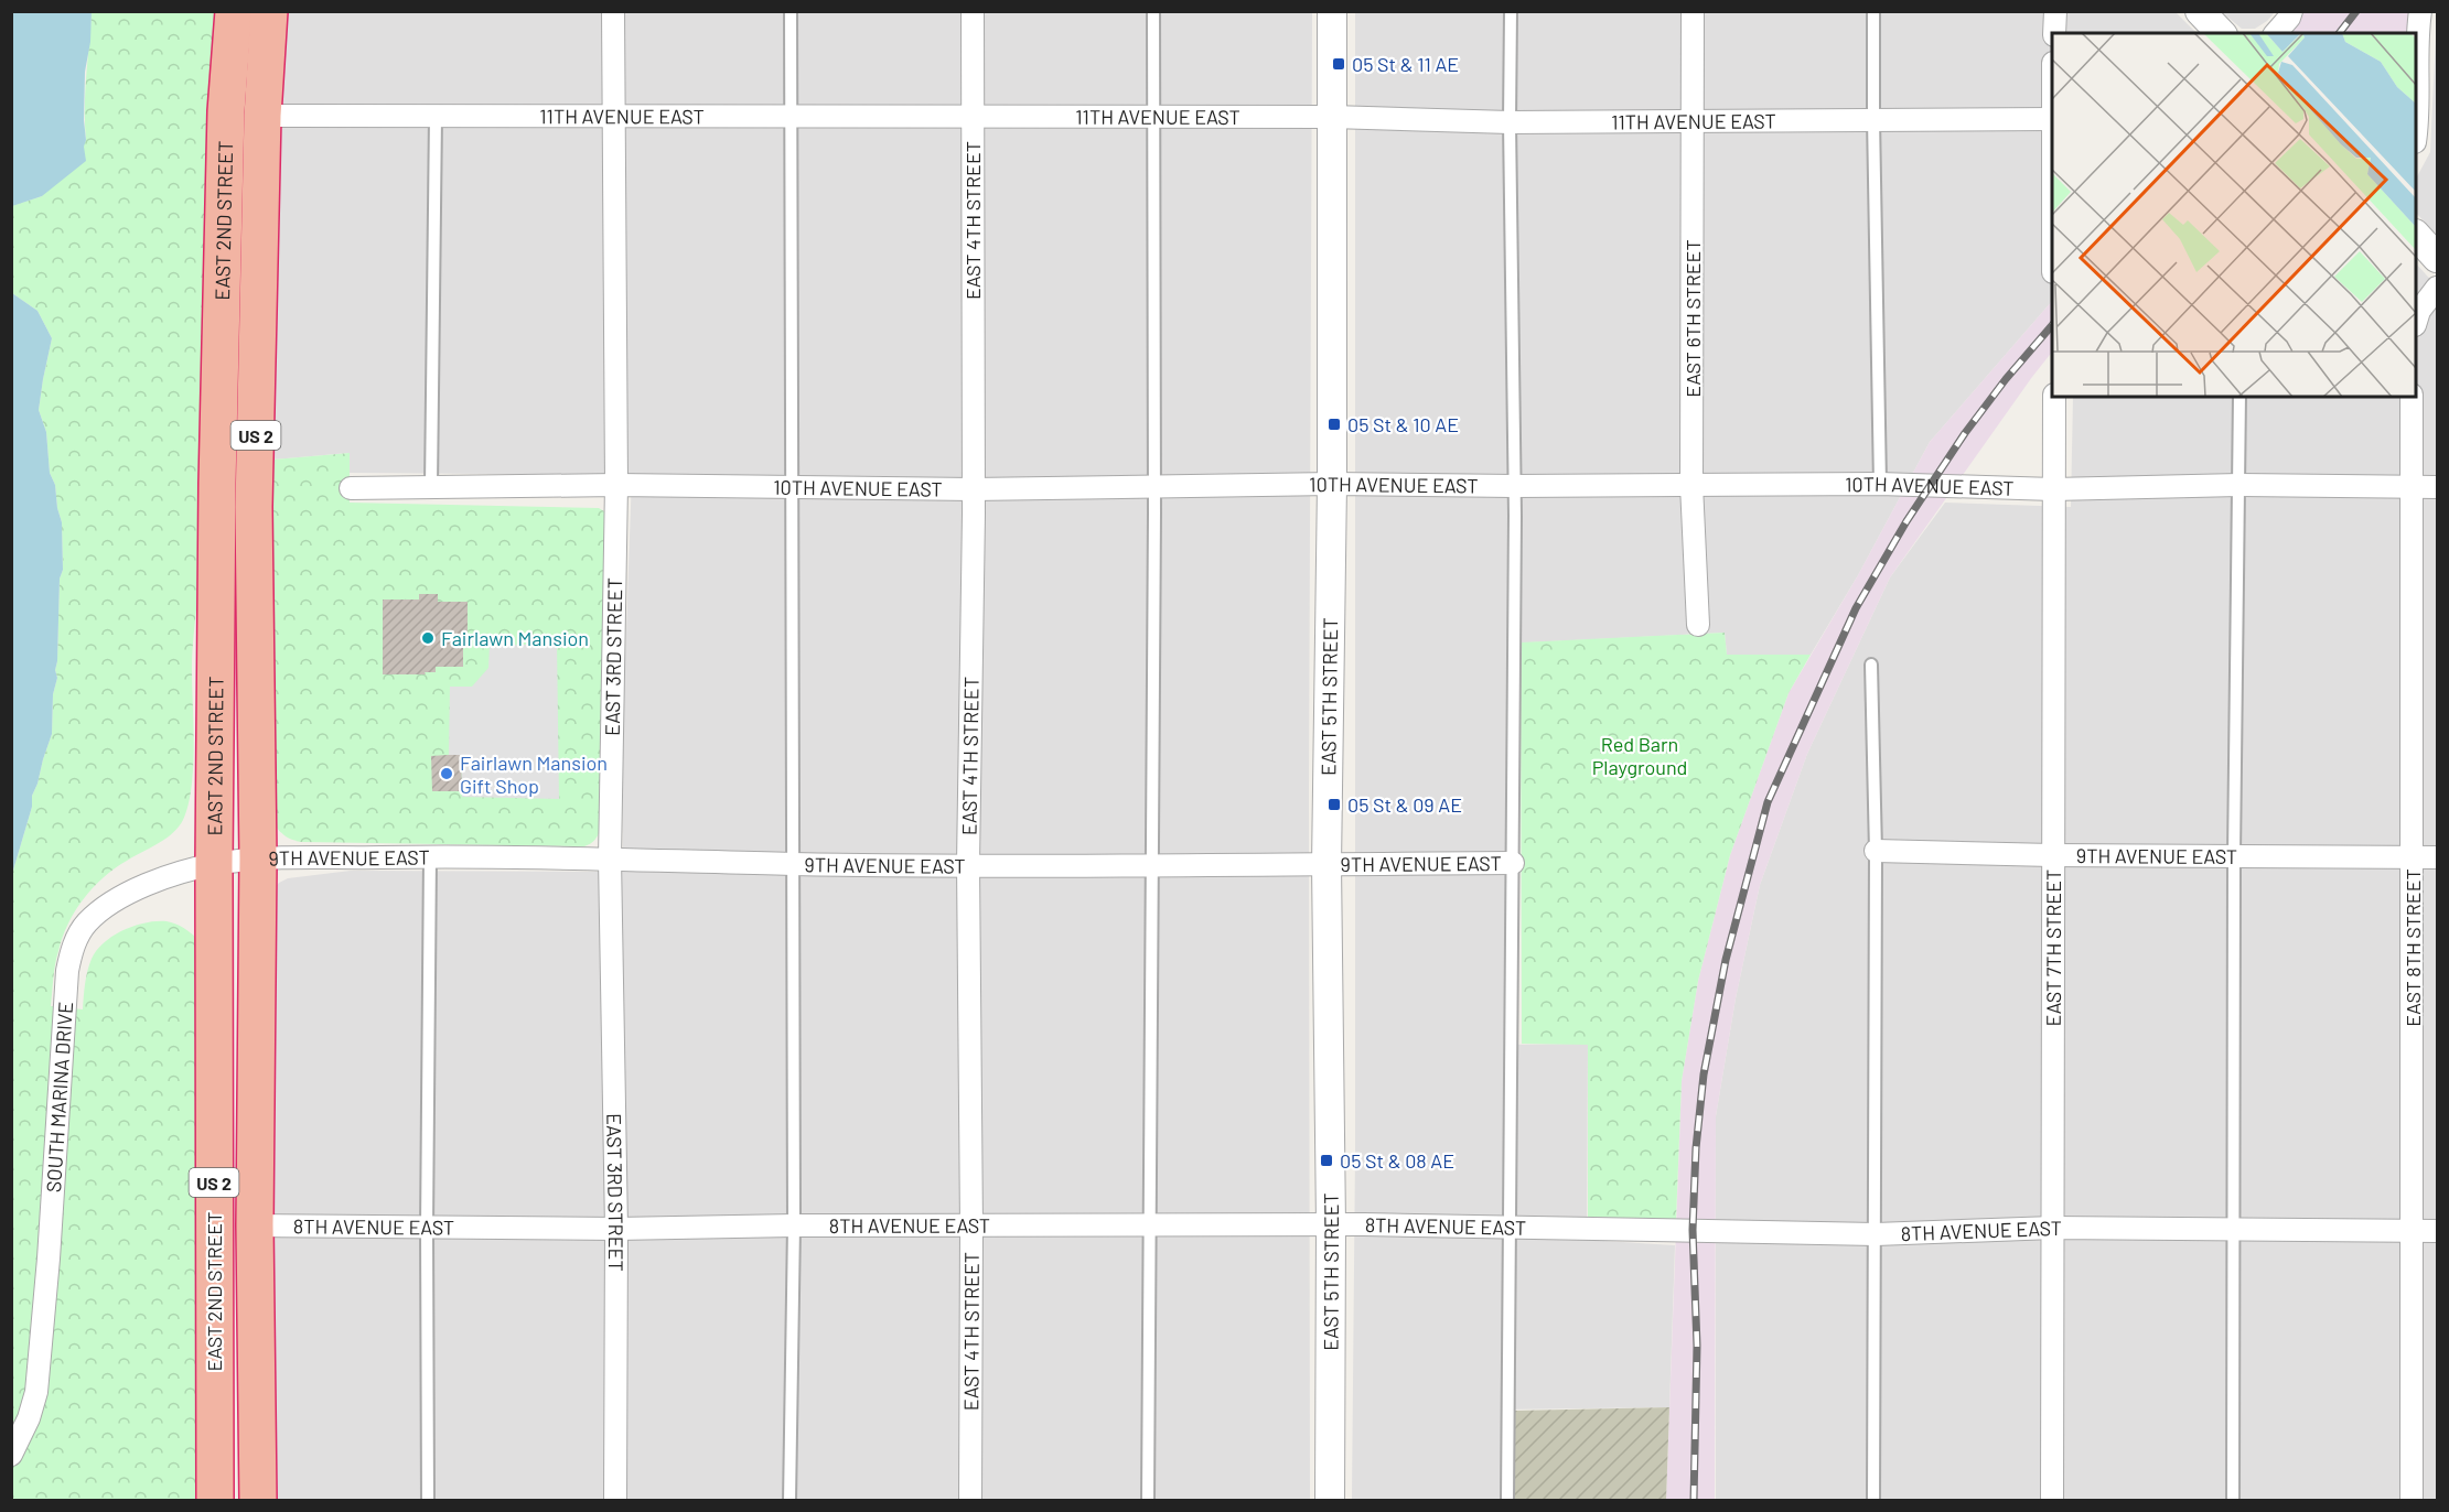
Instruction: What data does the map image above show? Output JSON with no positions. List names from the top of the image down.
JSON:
{
  "streets": {
    "highway": ["EAST 2ND STREET", "US 2"],
    "street": [
      "11TH AVENUE EAST",
      "EAST 4TH STREET",
      "EAST 6TH STREET",
      "10TH AVENUE EAST",
      "EAST 3RD STREET",
      "EAST 5TH STREET",
      "9TH AVENUE EAST",
      "EAST 7TH STREET",
      "EAST 8TH STREET",
      "SOUTH MARINA DRIVE",
      "8TH AVENUE EAST"
    ]
  },
  "crossings": [
    ["11TH AVENUE EAST", "EAST 2ND STREET"],
    ["11TH AVENUE EAST", "EAST 4TH STREET"],
    ["11TH AVENUE EAST", "EAST 6TH STREET"],
    ["11TH AVENUE EAST", "EAST 3RD STREET"],
    ["11TH AVENUE EAST", "EAST 5TH STREET"],
    ["EAST 2ND STREET", "9TH AVENUE EAST"],
    ["EAST 2ND STREET", "SOUTH MARINA DRIVE"],
    ["EAST 2ND STREET", "8TH AVENUE EAST"],
    ["EAST 4TH STREET", "10TH AVENUE EAST"],
    ["EAST 4TH STREET", "9TH AVENUE EAST"],
    ["EAST 4TH STREET", "8TH AVENUE EAST"],
    ["EAST 6TH STREET", "10TH AVENUE EAST"],
    ["10TH AVENUE EAST", "EAST 3RD STREET"],
    ["10TH AVENUE EAST", "EAST 5TH STREET"],
    ["10TH AVENUE EAST", "EAST 7TH STREET"],
    ["10TH AVENUE EAST", "EAST 8TH STREET"],
    ["EAST 3RD STREET", "9TH AVENUE EAST"],
    ["EAST 3RD STREET", "8TH AVENUE EAST"],
    ["EAST 5TH STREET", "9TH AVENUE EAST"],
    ["EAST 5TH STREET", "8TH AVENUE EAST"],
    ["9TH AVENUE EAST", "EAST 7TH STREET"],
    ["9TH AVENUE EAST", "EAST 8TH STREET"],
    ["9TH AVENUE EAST", "SOUTH MARINA DRIVE"],
    ["EAST 7TH STREET", "8TH AVENUE EAST"],
    ["EAST 8TH STREET", "8TH AVENUE EAST"]
  ],
  "parks": ["Red Barn Playground"],
  "places": {
    "transit": [
      "05 St & 11 AE",
      "05 St & 10 AE",
      "05 St & 09 AE",
      "05 St & 08 AE"
    ],
    "other": ["Fairlawn Mansion", "Fairlawn Mansion Gift Shop"]
  }
}
